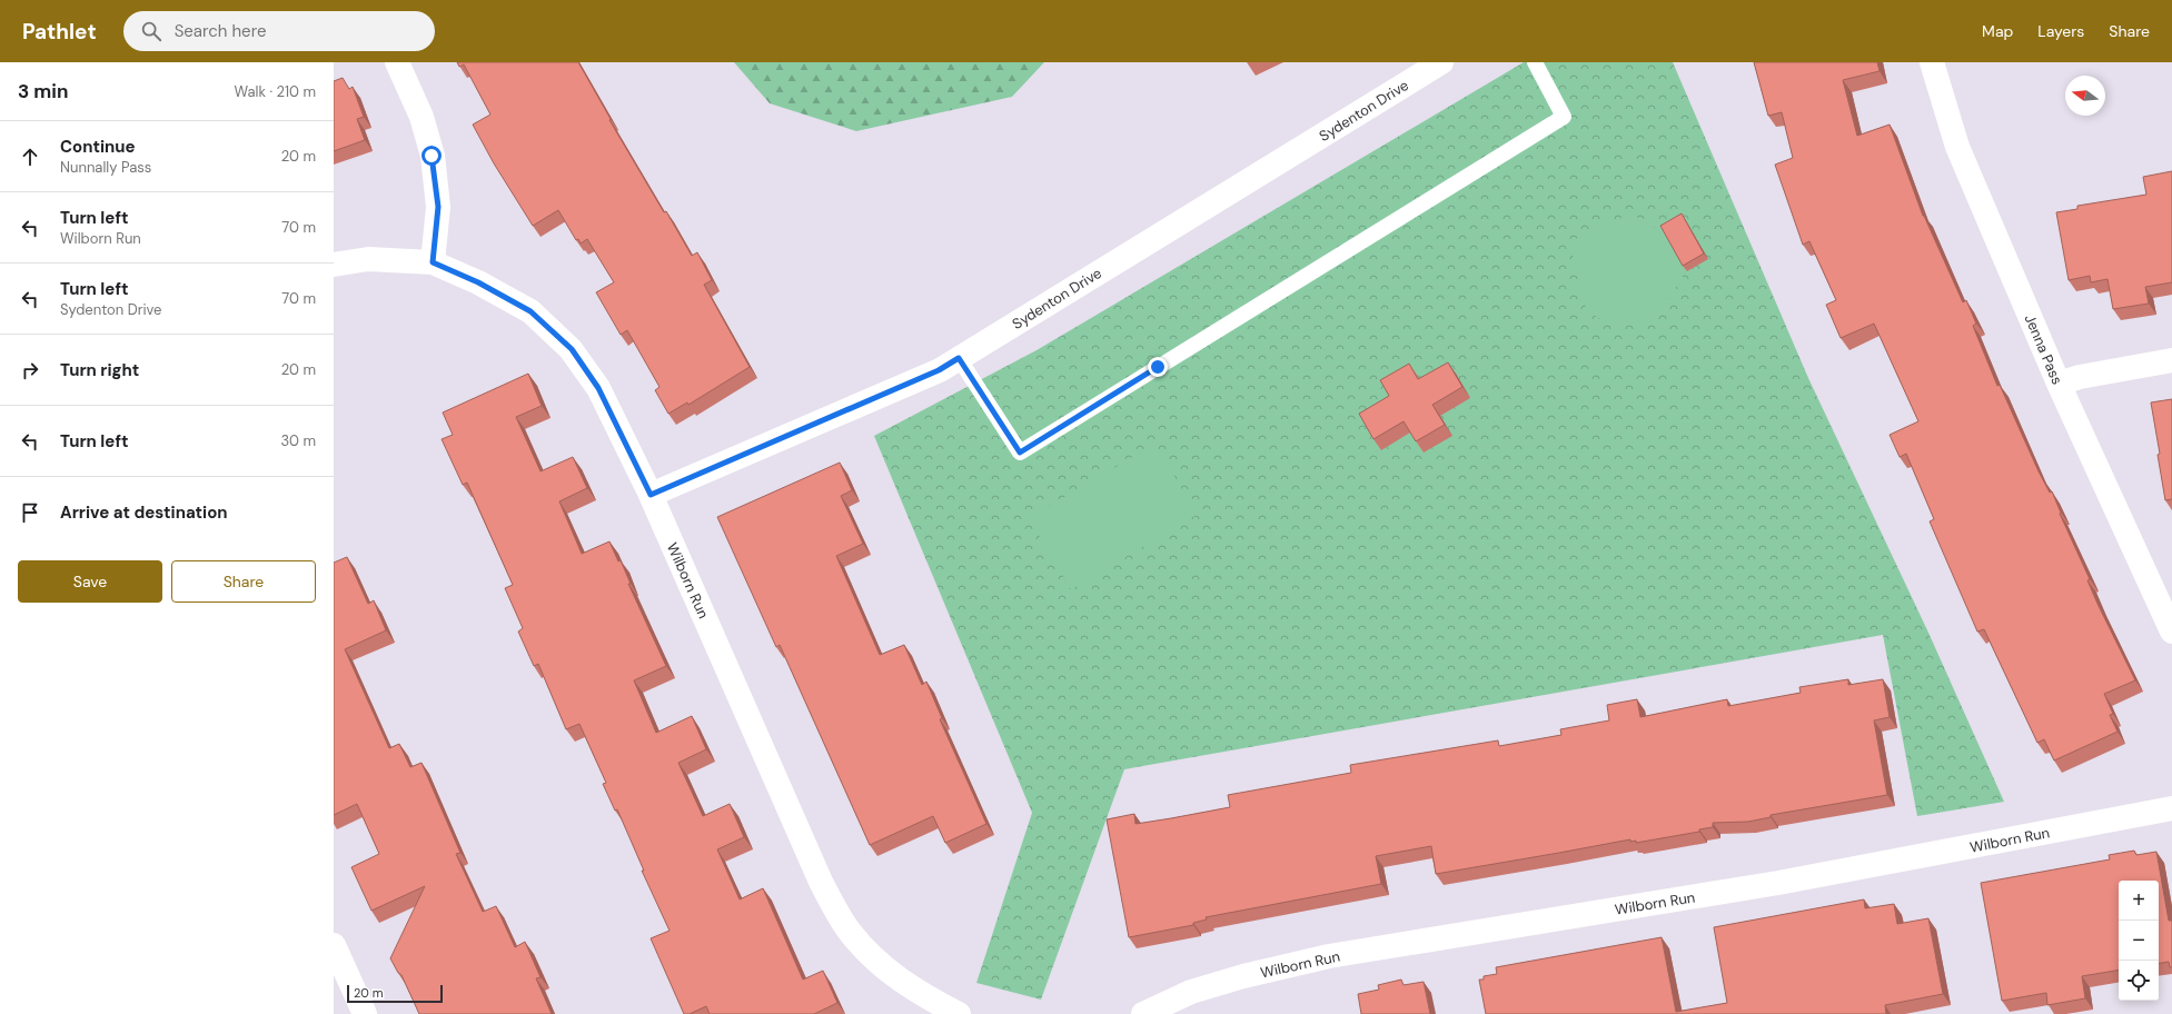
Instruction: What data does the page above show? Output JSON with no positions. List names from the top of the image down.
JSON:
{
  "streets": {
    "street": ["Sydenton Drive", "Jenna Pass", "Wilborn Run"]
  },
  "crossings": [
    ["Sydenton Drive", "Wilborn Run"]
  ],
  "scale_bar": "20 m",
  "north": "left",
  "page": {
    "header": "Pathlet",
    "search": "Search here",
    "nav": ["Map", "Layers", "Share"],
    "heading": ["3 min", "Walk · 210 m"],
    "list": [
      ["Continue", "Nunnally Pass", "20 m"],
      ["Turn left", "Wilborn Run", "70 m"],
      ["Turn left", "Sydenton Drive", "70 m"],
      ["Turn right", "20 m"],
      ["Turn left", "30 m"],
      "Arrive at destination"
    ],
    "buttons": ["Save", "Share"],
    "map_buttons": ["+", "−"],
    "scale": "20 m"
  }
}
